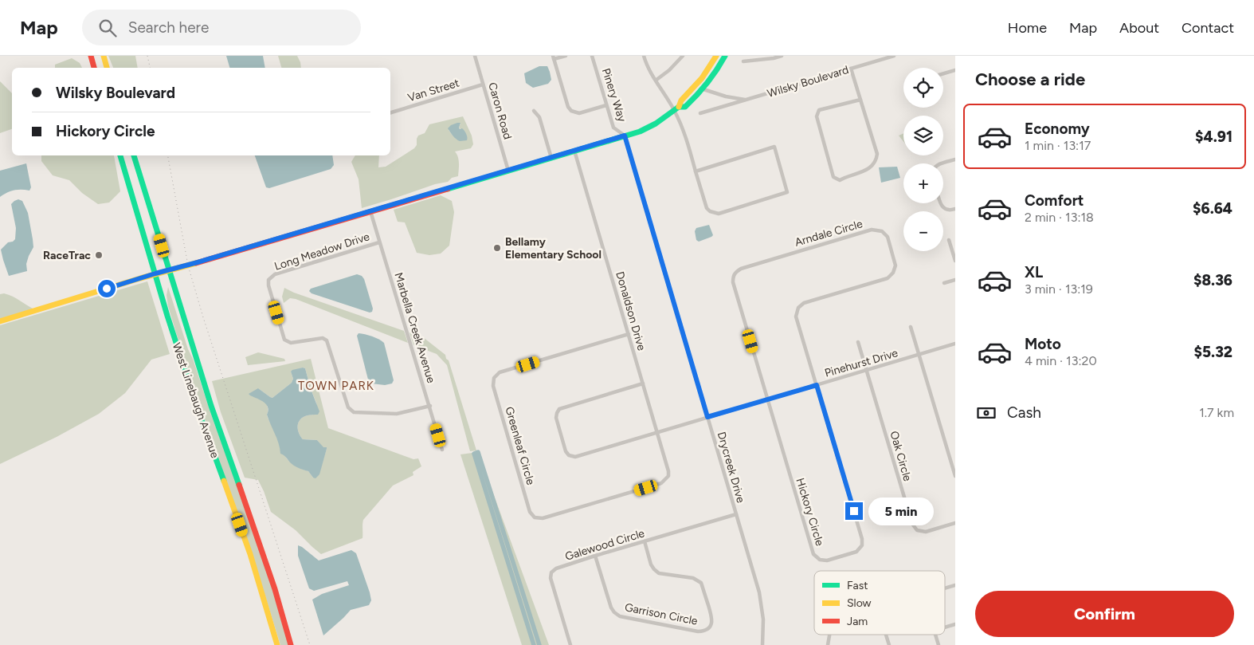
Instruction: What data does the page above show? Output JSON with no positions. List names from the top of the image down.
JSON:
{
  "streets": {
    "main road": ["West Linebaugh Avenue"],
    "street": [
      "Wilsky Boulevard",
      "Van Street",
      "Pinery Way",
      "Caron Road",
      "Arndale Circle",
      "Long Meadow Drive",
      "Donaldson Drive",
      "Marbella Creek Avenue",
      "Pinehurst Drive",
      "Greenleaf Circle",
      "Oak Circle",
      "Drycreek Drive",
      "Hickory Circle",
      "Galewood Circle",
      "Garrison Circle"
    ]
  },
  "crossings": [
    ["Van Street", "Caron Road"],
    ["Pinery Way", "Drycreek Drive"],
    ["Arndale Circle", "Pinehurst Drive"],
    ["Arndale Circle", "Hickory Circle"],
    ["Long Meadow Drive", "Marbella Creek Avenue"],
    ["Donaldson Drive", "Pinehurst Drive"],
    ["Donaldson Drive", "Greenleaf Circle"],
    ["Pinehurst Drive", "Oak Circle"],
    ["Pinehurst Drive", "Drycreek Drive"],
    ["Pinehurst Drive", "Hickory Circle"],
    ["Drycreek Drive", "Galewood Circle"],
    ["Galewood Circle", "Garrison Circle"]
  ],
  "districts": ["TOWN PARK"],
  "places": ["Bellamy Elementary School", "RaceTrac"],
  "legend": ["Fast", "Slow", "Jam"],
  "page": {
    "header": "Map",
    "search": "Search here",
    "nav": [
      "Home",
      "Map",
      "About",
      "Contact"
    ],
    "heading": "Choose a ride",
    "map_buttons": ["+", "−"],
    "banner": ["Wilsky Boulevard", "Hickory Circle"],
    "list": [
      {
        "name": "Economy",
        "note": "1 min · 13:17",
        "value": "$4.91"
      },
      {
        "name": "Comfort",
        "note": "2 min · 13:18",
        "value": "$6.64"
      },
      {
        "name": "XL",
        "note": "3 min · 13:19",
        "value": "$8.36"
      },
      {
        "name": "Moto",
        "note": "4 min · 13:20",
        "value": "$5.32"
      }
    ],
    "pay": ["Cash", "1.7 km"],
    "bubble": "5 min",
    "buttons": "Confirm"
  }
}
